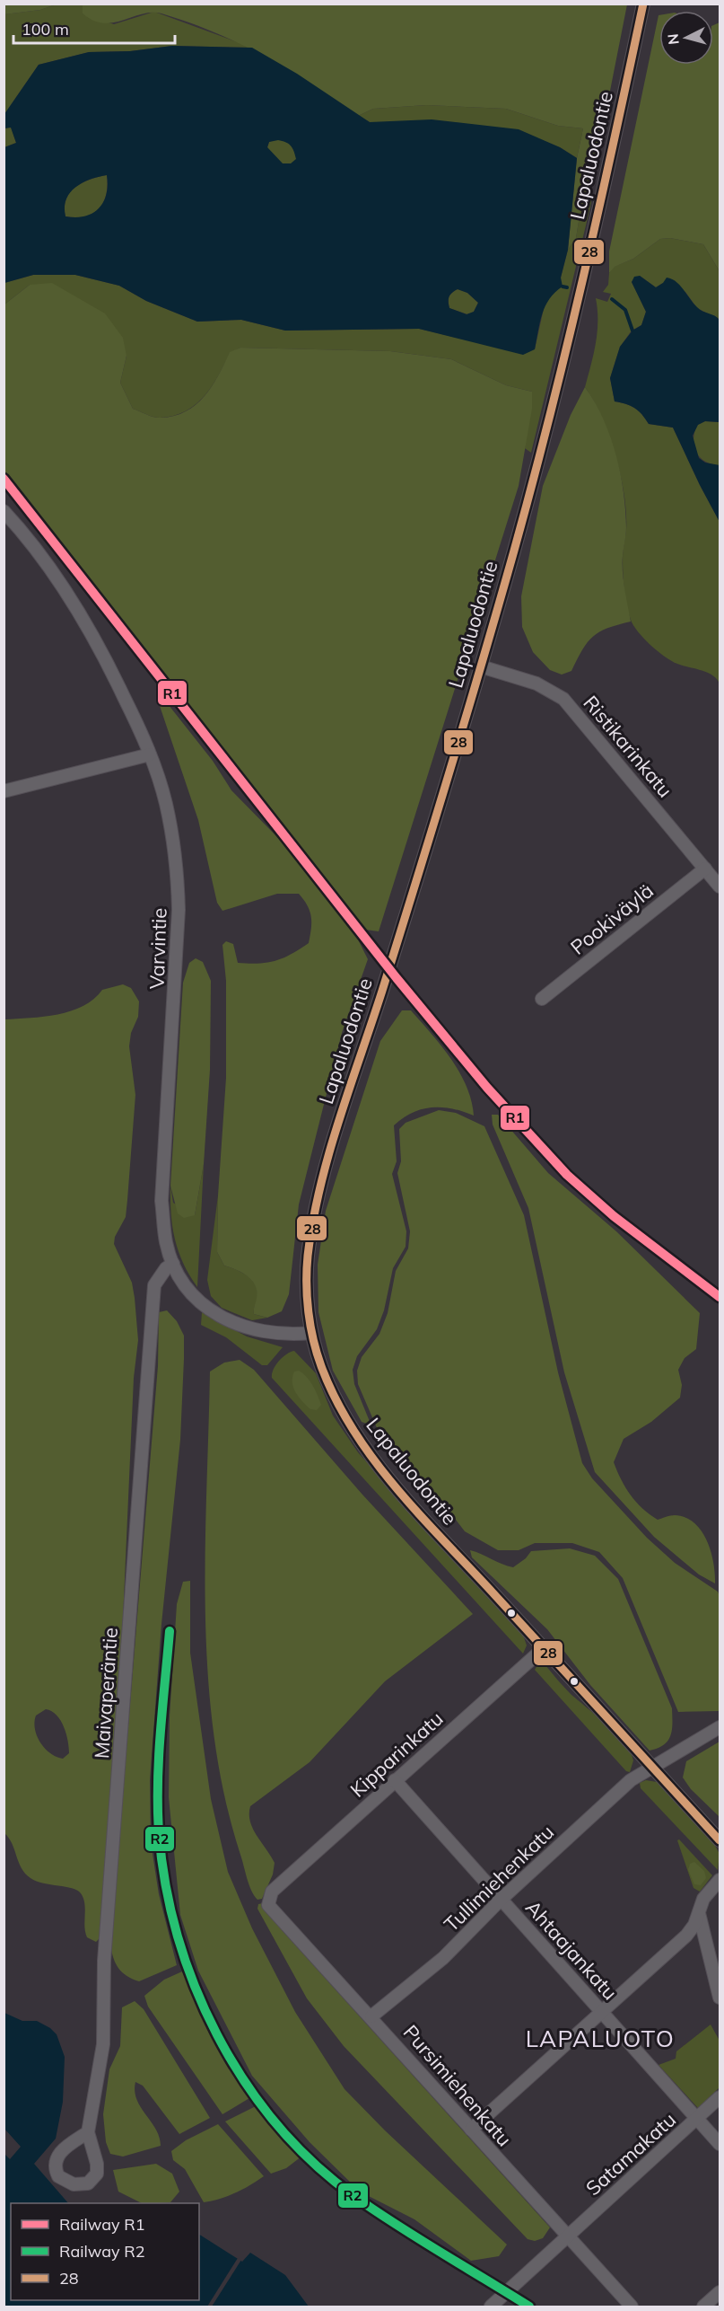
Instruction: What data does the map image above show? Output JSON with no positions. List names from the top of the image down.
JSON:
{
  "streets": {
    "street": [
      "Lapaluodontie",
      "Ristikarinkatu",
      "Pookiväylä",
      "Varvintie",
      "Maivaperäntie",
      "Kipparinkatu",
      "Tullimiehenkatu",
      "Ahtaajankatu",
      "Pursimiehenkatu",
      "Satamakatu"
    ]
  },
  "crossings": [
    ["Lapaluodontie", "Ristikarinkatu"],
    ["Lapaluodontie", "Varvintie"],
    ["Lapaluodontie", "Kipparinkatu"],
    ["Lapaluodontie", "Tullimiehenkatu"],
    ["Ristikarinkatu", "Pookiväylä"],
    ["Varvintie", "Maivaperäntie"],
    ["Kipparinkatu", "Ahtaajankatu"],
    ["Kipparinkatu", "Pursimiehenkatu"],
    ["Tullimiehenkatu", "Ahtaajankatu"],
    ["Tullimiehenkatu", "Pursimiehenkatu"],
    ["Ahtaajankatu", "Satamakatu"],
    ["Pursimiehenkatu", "Satamakatu"]
  ],
  "districts": ["LAPALUOTO"],
  "lines": ["transit line 28", "rail line R1", "rail line R2"],
  "legend": ["Railway R1", "Railway R2", "28"],
  "scale_bar": "100 m",
  "north": "left"
}
